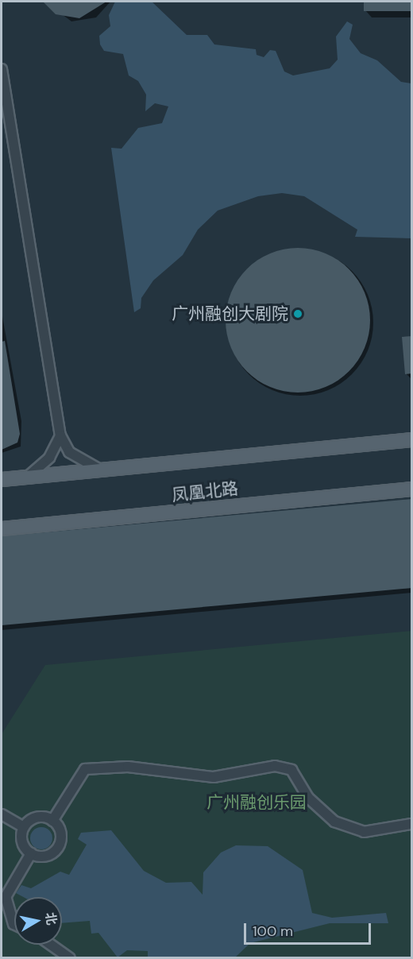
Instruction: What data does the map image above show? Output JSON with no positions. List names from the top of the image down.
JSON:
{
  "streets": {
    "main road": ["凤凰北路"]
  },
  "parks": ["广州融创乐园"],
  "places": ["广州融创大剧院"],
  "scale_bar": "100 m",
  "north": "right"
}
